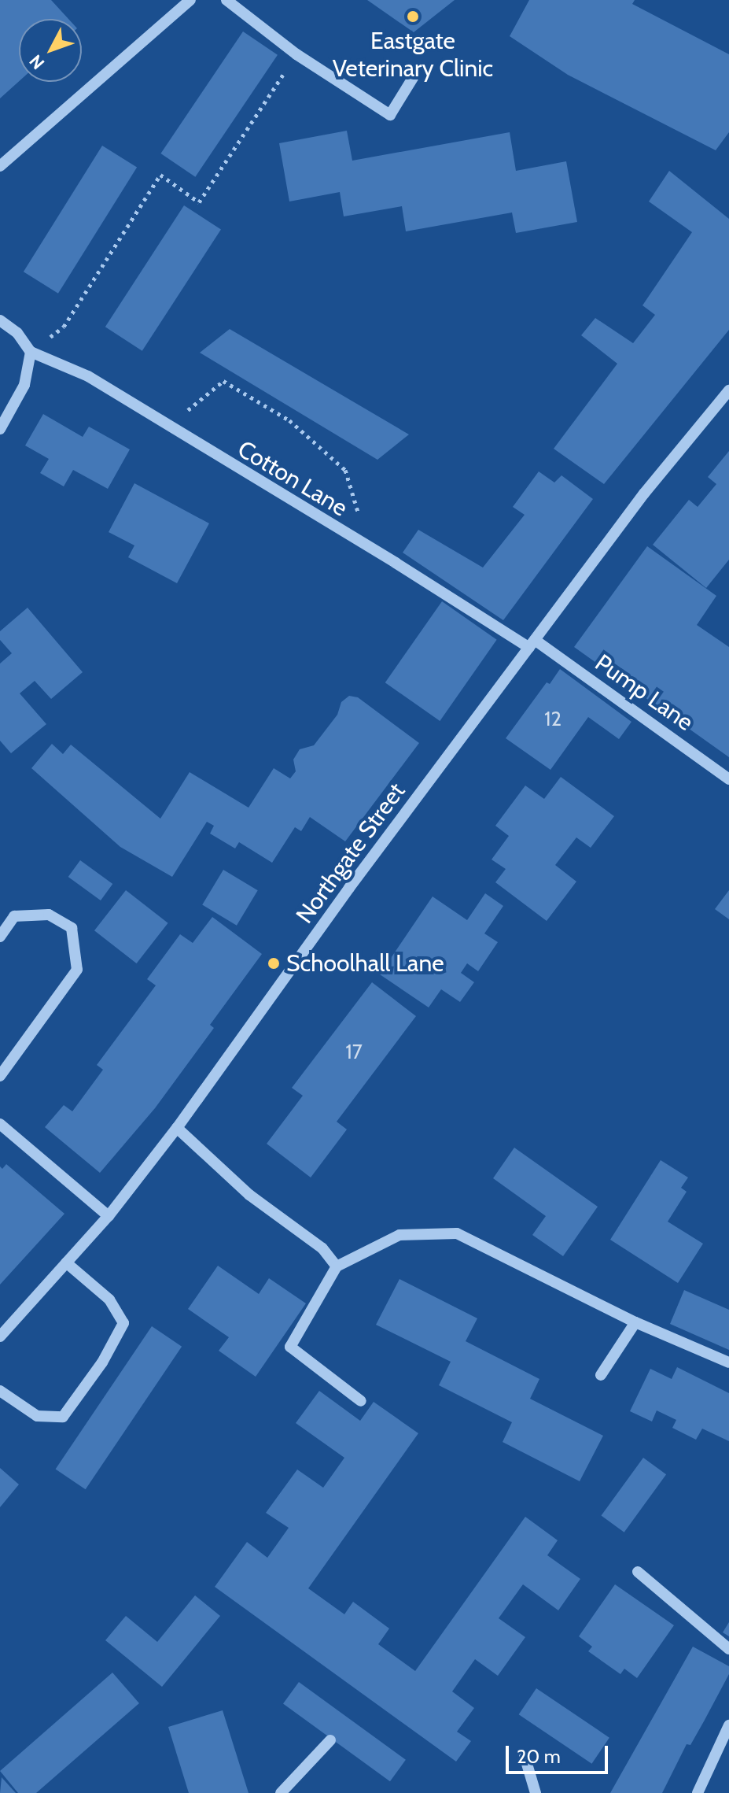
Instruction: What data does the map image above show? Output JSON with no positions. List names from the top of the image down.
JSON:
{
  "streets": {
    "street": ["Cotton Lane", "Pump Lane", "Northgate Street"]
  },
  "crossings": [
    ["Cotton Lane", "Pump Lane"],
    ["Cotton Lane", "Northgate Street"],
    ["Pump Lane", "Northgate Street"]
  ],
  "places": ["Eastgate Veterinary Clinic", "Schoolhall Lane"],
  "house_numbers": ["12", "17"],
  "scale_bar": "20 m",
  "north": "bottom left"
}
